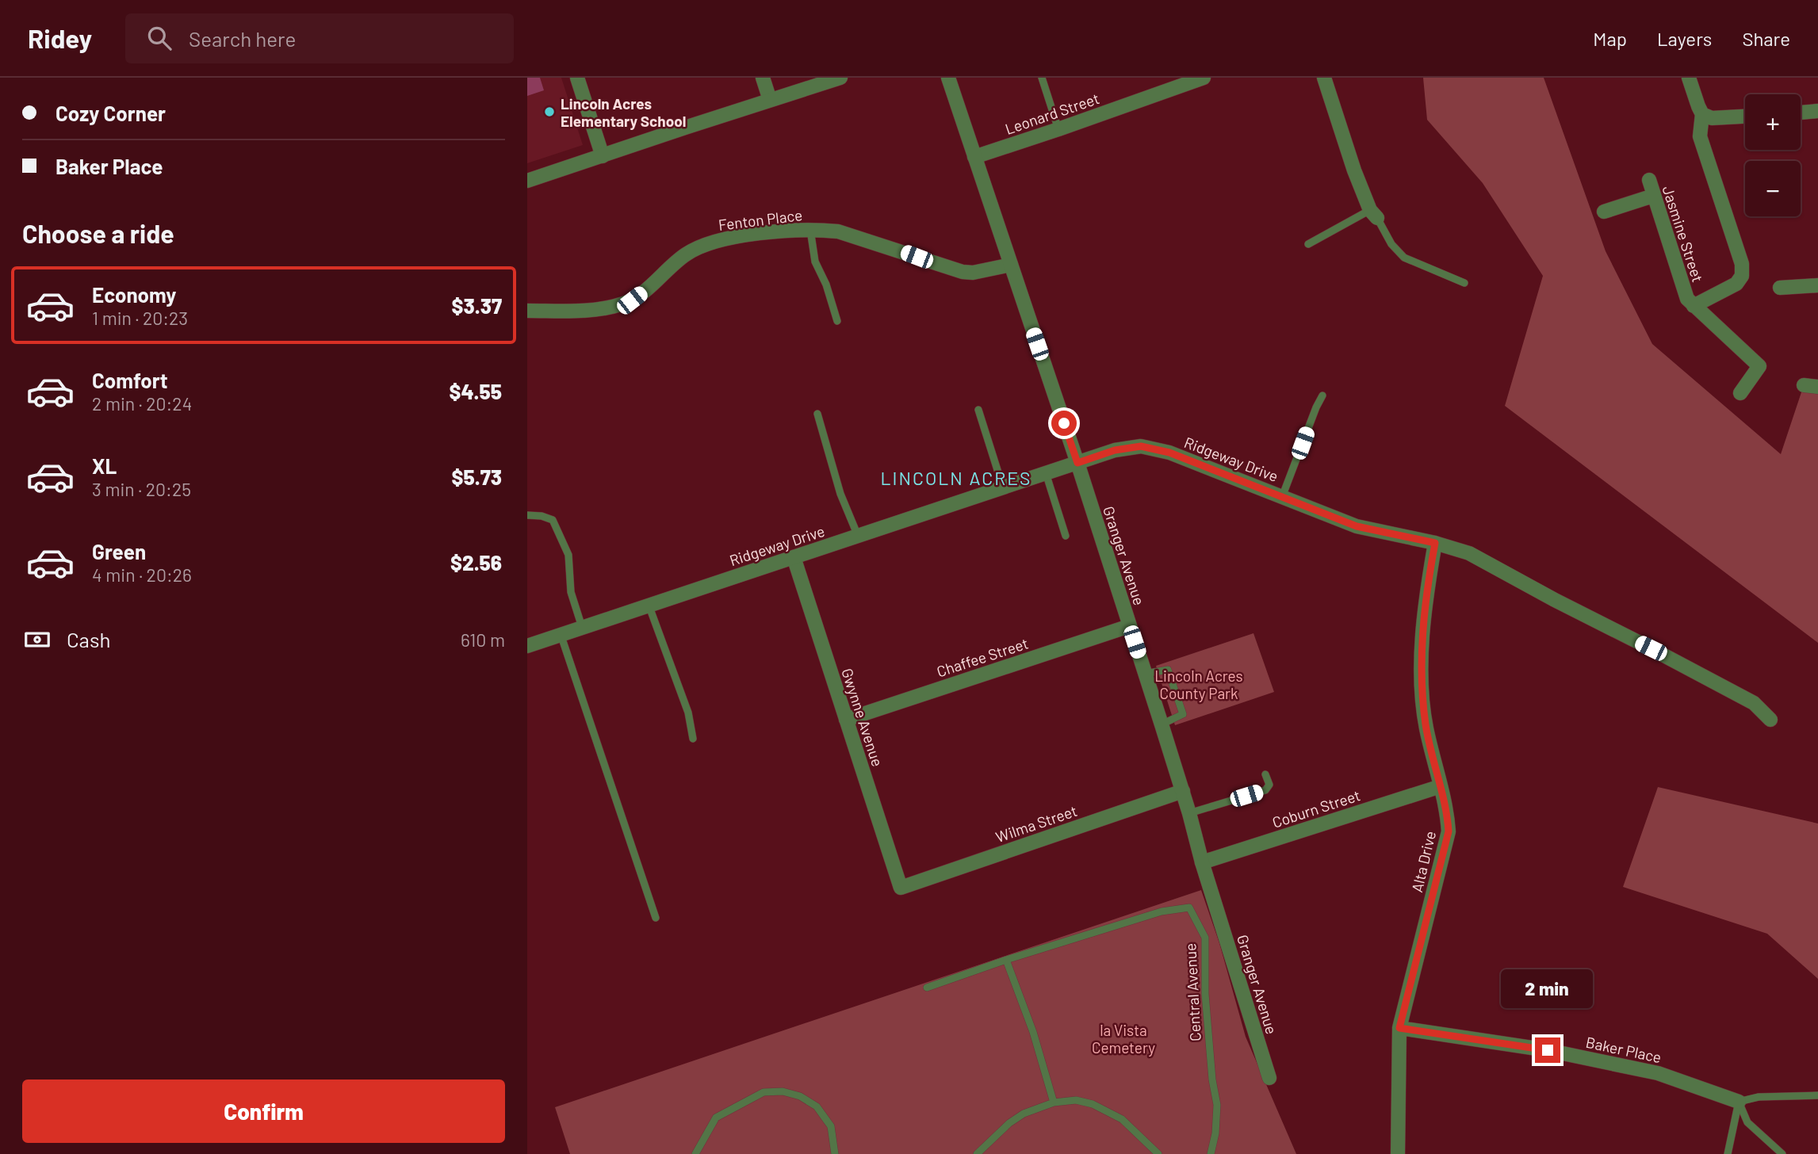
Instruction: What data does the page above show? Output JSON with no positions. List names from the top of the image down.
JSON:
{
  "streets": {
    "street": [
      "Leonard Street",
      "Fenton Place",
      "Jasmine Street",
      "Ridgeway Drive",
      "Granger Avenue",
      "Chaffee Street",
      "Gwynne Avenue",
      "Coburn Street",
      "Wilma Street",
      "Alta Drive",
      "Baker Place"
    ],
    "lane": ["Central Avenue"]
  },
  "crossings": [
    ["Leonard Street", "Granger Avenue"],
    ["Fenton Place", "Granger Avenue"],
    ["Ridgeway Drive", "Granger Avenue"],
    ["Ridgeway Drive", "Gwynne Avenue"],
    ["Ridgeway Drive", "Alta Drive"],
    ["Granger Avenue", "Chaffee Street"],
    ["Granger Avenue", "Coburn Street"],
    ["Granger Avenue", "Wilma Street"],
    ["Chaffee Street", "Gwynne Avenue"],
    ["Gwynne Avenue", "Wilma Street"],
    ["Coburn Street", "Alta Drive"],
    ["Alta Drive", "Baker Place"]
  ],
  "districts": ["LINCOLN ACRES"],
  "parks": ["Lincoln Acres County Park", "la Vista Cemetery"],
  "places": ["Lincoln Acres Elementary School"],
  "page": {
    "header": "Ridey",
    "search": "Search here",
    "nav": ["Map", "Layers", "Share"],
    "banner": ["Cozy Corner", "Baker Place"],
    "map_buttons": ["+", "−"],
    "heading": "Choose a ride",
    "list": [
      {
        "name": "Economy",
        "note": "1 min · 20:23",
        "value": "$3.37"
      },
      {
        "name": "Comfort",
        "note": "2 min · 20:24",
        "value": "$4.55"
      },
      {
        "name": "XL",
        "note": "3 min · 20:25",
        "value": "$5.73"
      },
      {
        "name": "Green",
        "note": "4 min · 20:26",
        "value": "$2.56"
      }
    ],
    "pay": ["Cash", "610 m"],
    "bubble": "2 min",
    "buttons": "Confirm"
  }
}
